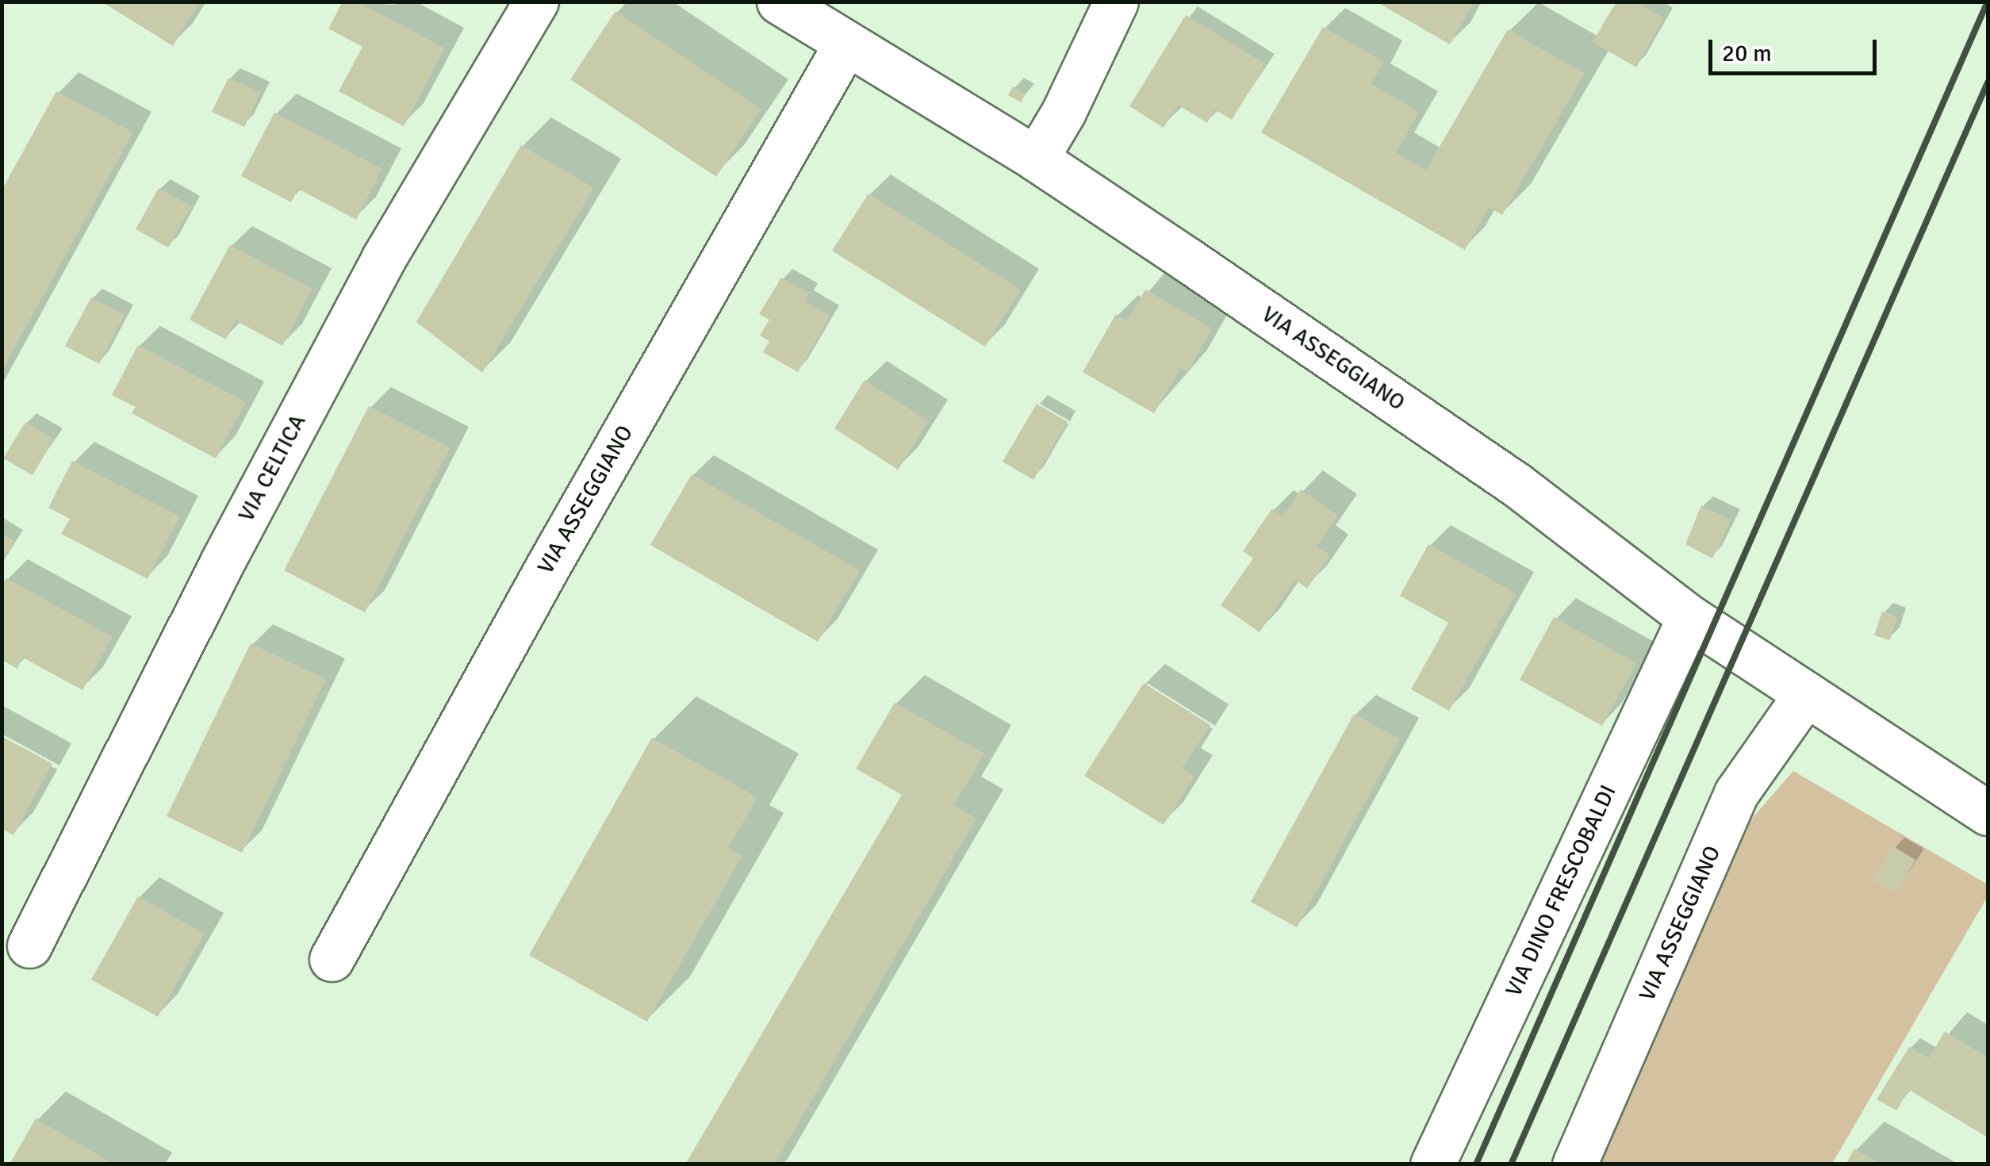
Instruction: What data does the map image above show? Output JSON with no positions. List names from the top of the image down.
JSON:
{
  "streets": {
    "street": ["VIA ASSEGGIANO", "VIA CELTICA", "VIA DINO FRESCOBALDI"]
  },
  "crossings": [
    ["VIA ASSEGGIANO", "VIA DINO FRESCOBALDI"]
  ],
  "scale_bar": "20 m"
}
